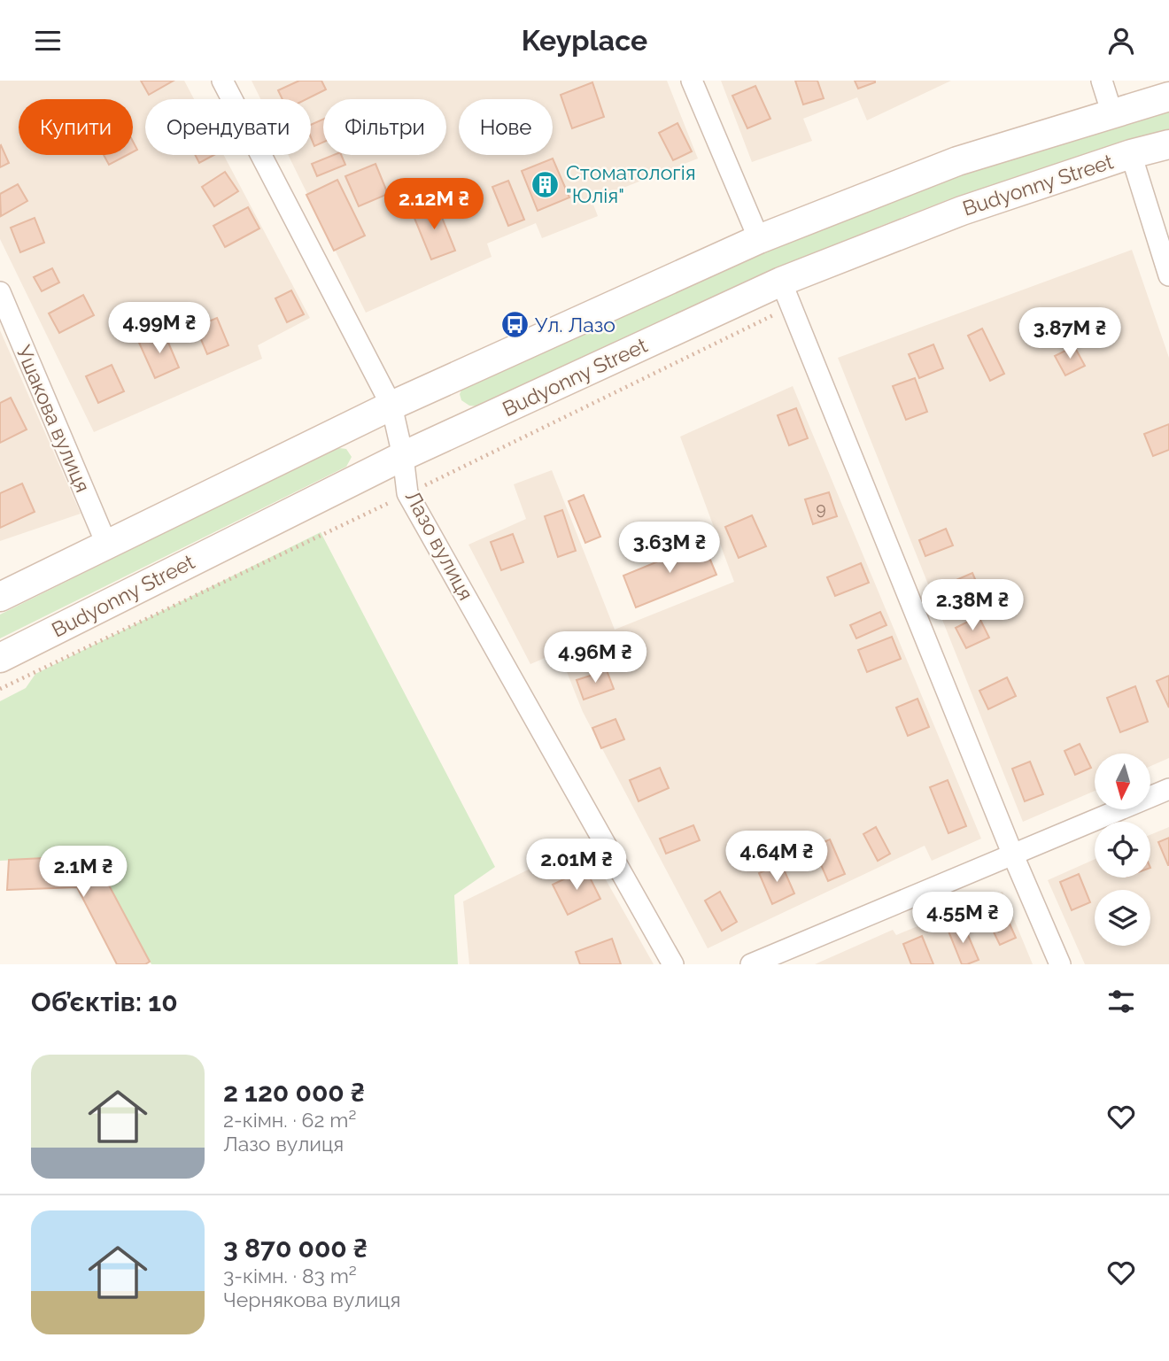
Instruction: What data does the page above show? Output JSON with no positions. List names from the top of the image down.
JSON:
{
  "streets": {
    "main road": ["Budyonny Street"],
    "street": ["Ушакова вулиця", "Лазо вулиця"]
  },
  "crossings": [
    ["Budyonny Street", "Лазо вулиця"]
  ],
  "places": {
    "building": ["Стоматологія \"Юлія\""],
    "bus stop": ["Ул. Лазо"]
  },
  "house_numbers": ["9"],
  "north": "bottom",
  "page": {
    "header": "Keyplace",
    "chip": [
      "Купити",
      "Орендувати",
      "Фільтри",
      "Нове"
    ],
    "price": [
      "2.12M ₴",
      "4.99M ₴",
      "3.87M ₴",
      "3.63M ₴",
      "2.38M ₴",
      "4.96M ₴",
      "4.64M ₴",
      "2.01M ₴",
      "2.1M ₴",
      "4.55M ₴"
    ],
    "heading": "Об’єктів: 10",
    "list": [
      {
        "name": "2 120 000 ₴",
        "note": "2-кімн. · 62 m² · Лазо вулиця"
      },
      {
        "name": "3 870 000 ₴",
        "note": "3-кімн. · 83 m² · Чернякова вулиця"
      }
    ]
  }
}
